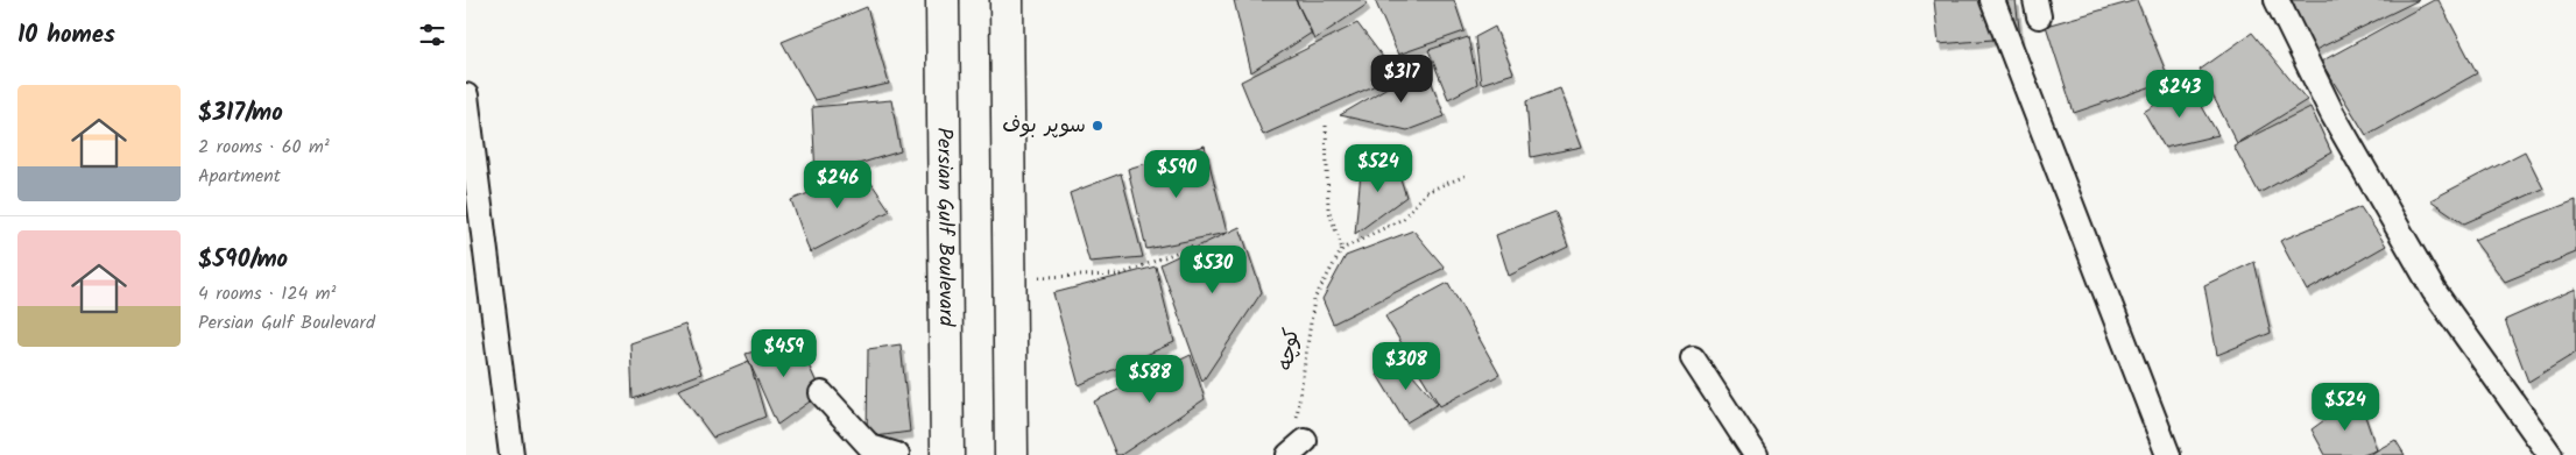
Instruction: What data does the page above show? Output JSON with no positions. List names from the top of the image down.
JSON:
{
  "streets": {
    "highway": ["Persian Gulf Boulevard"],
    "path": ["کوچه"]
  },
  "places": ["سوپر بوف"],
  "page": {
    "heading": "10 homes",
    "price": [
      "$317",
      "$243",
      "$524",
      "$590",
      "$246",
      "$530",
      "$459",
      "$308",
      "$588",
      "$524"
    ],
    "list": [
      {
        "name": "$317/mo",
        "note": "2 rooms · 60 m² · Apartment"
      },
      {
        "name": "$590/mo",
        "note": "4 rooms · 124 m² · Persian Gulf Boulevard"
      }
    ]
  }
}
